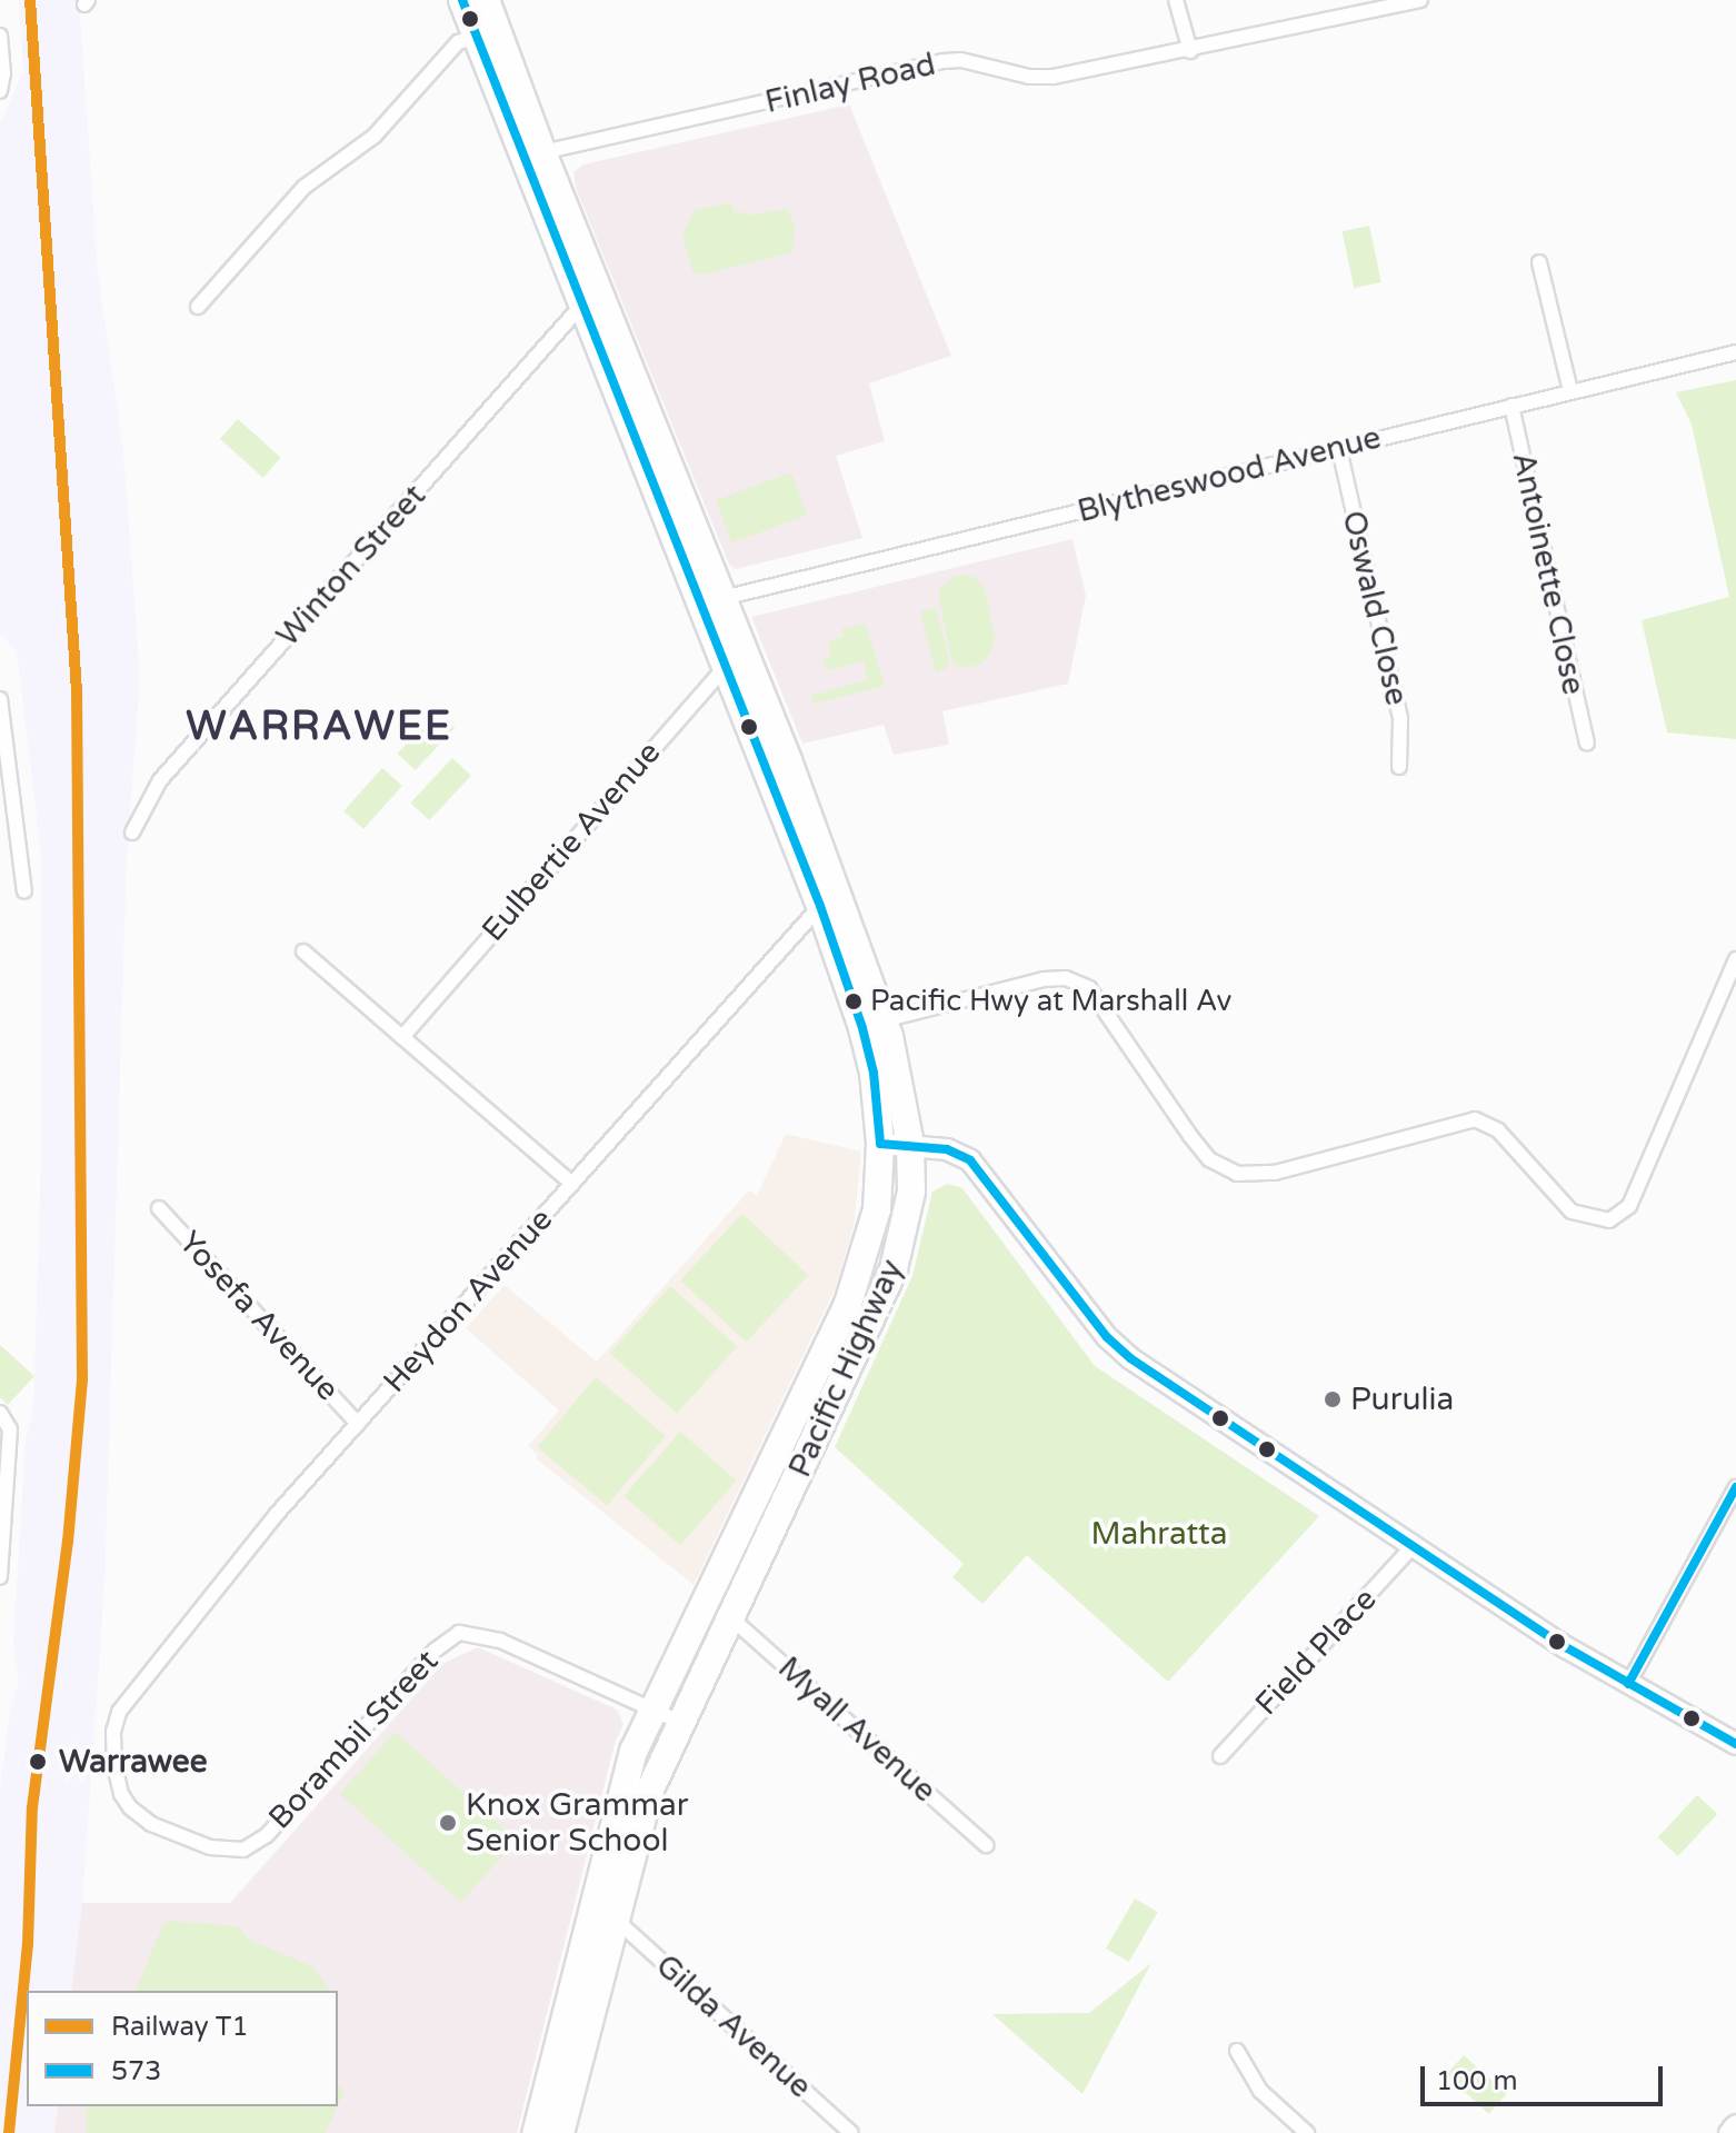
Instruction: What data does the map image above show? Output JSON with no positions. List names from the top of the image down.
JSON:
{
  "streets": {
    "highway": ["Pacific Highway"],
    "street": [
      "Finlay Road",
      "Blytheswood Avenue",
      "Winton Street",
      "Antoinette Close",
      "Oswald Close",
      "Eulbertie Avenue",
      "Heydon Avenue",
      "Yosefa Avenue",
      "Field Place",
      "Myall Avenue",
      "Borambil Street",
      "Gilda Avenue"
    ]
  },
  "crossings": [
    ["Finlay Road", "Pacific Highway"],
    ["Blytheswood Avenue", "Antoinette Close"],
    ["Blytheswood Avenue", "Oswald Close"],
    ["Blytheswood Avenue", "Pacific Highway"],
    ["Winton Street", "Pacific Highway"],
    ["Eulbertie Avenue", "Pacific Highway"],
    ["Heydon Avenue", "Yosefa Avenue"],
    ["Heydon Avenue", "Pacific Highway"],
    ["Heydon Avenue", "Borambil Street"],
    ["Pacific Highway", "Myall Avenue"],
    ["Pacific Highway", "Borambil Street"],
    ["Pacific Highway", "Gilda Avenue"]
  ],
  "districts": ["WARRAWEE"],
  "parks": ["Mahratta"],
  "places": [
    "Pacific Hwy at Marshall Av",
    "Purulia",
    "Warrawee",
    "Knox Grammar Senior School"
  ],
  "lines": ["rail line T1", "transit line 573"],
  "legend": ["Railway T1", "573"],
  "scale_bar": "100 m"
}
